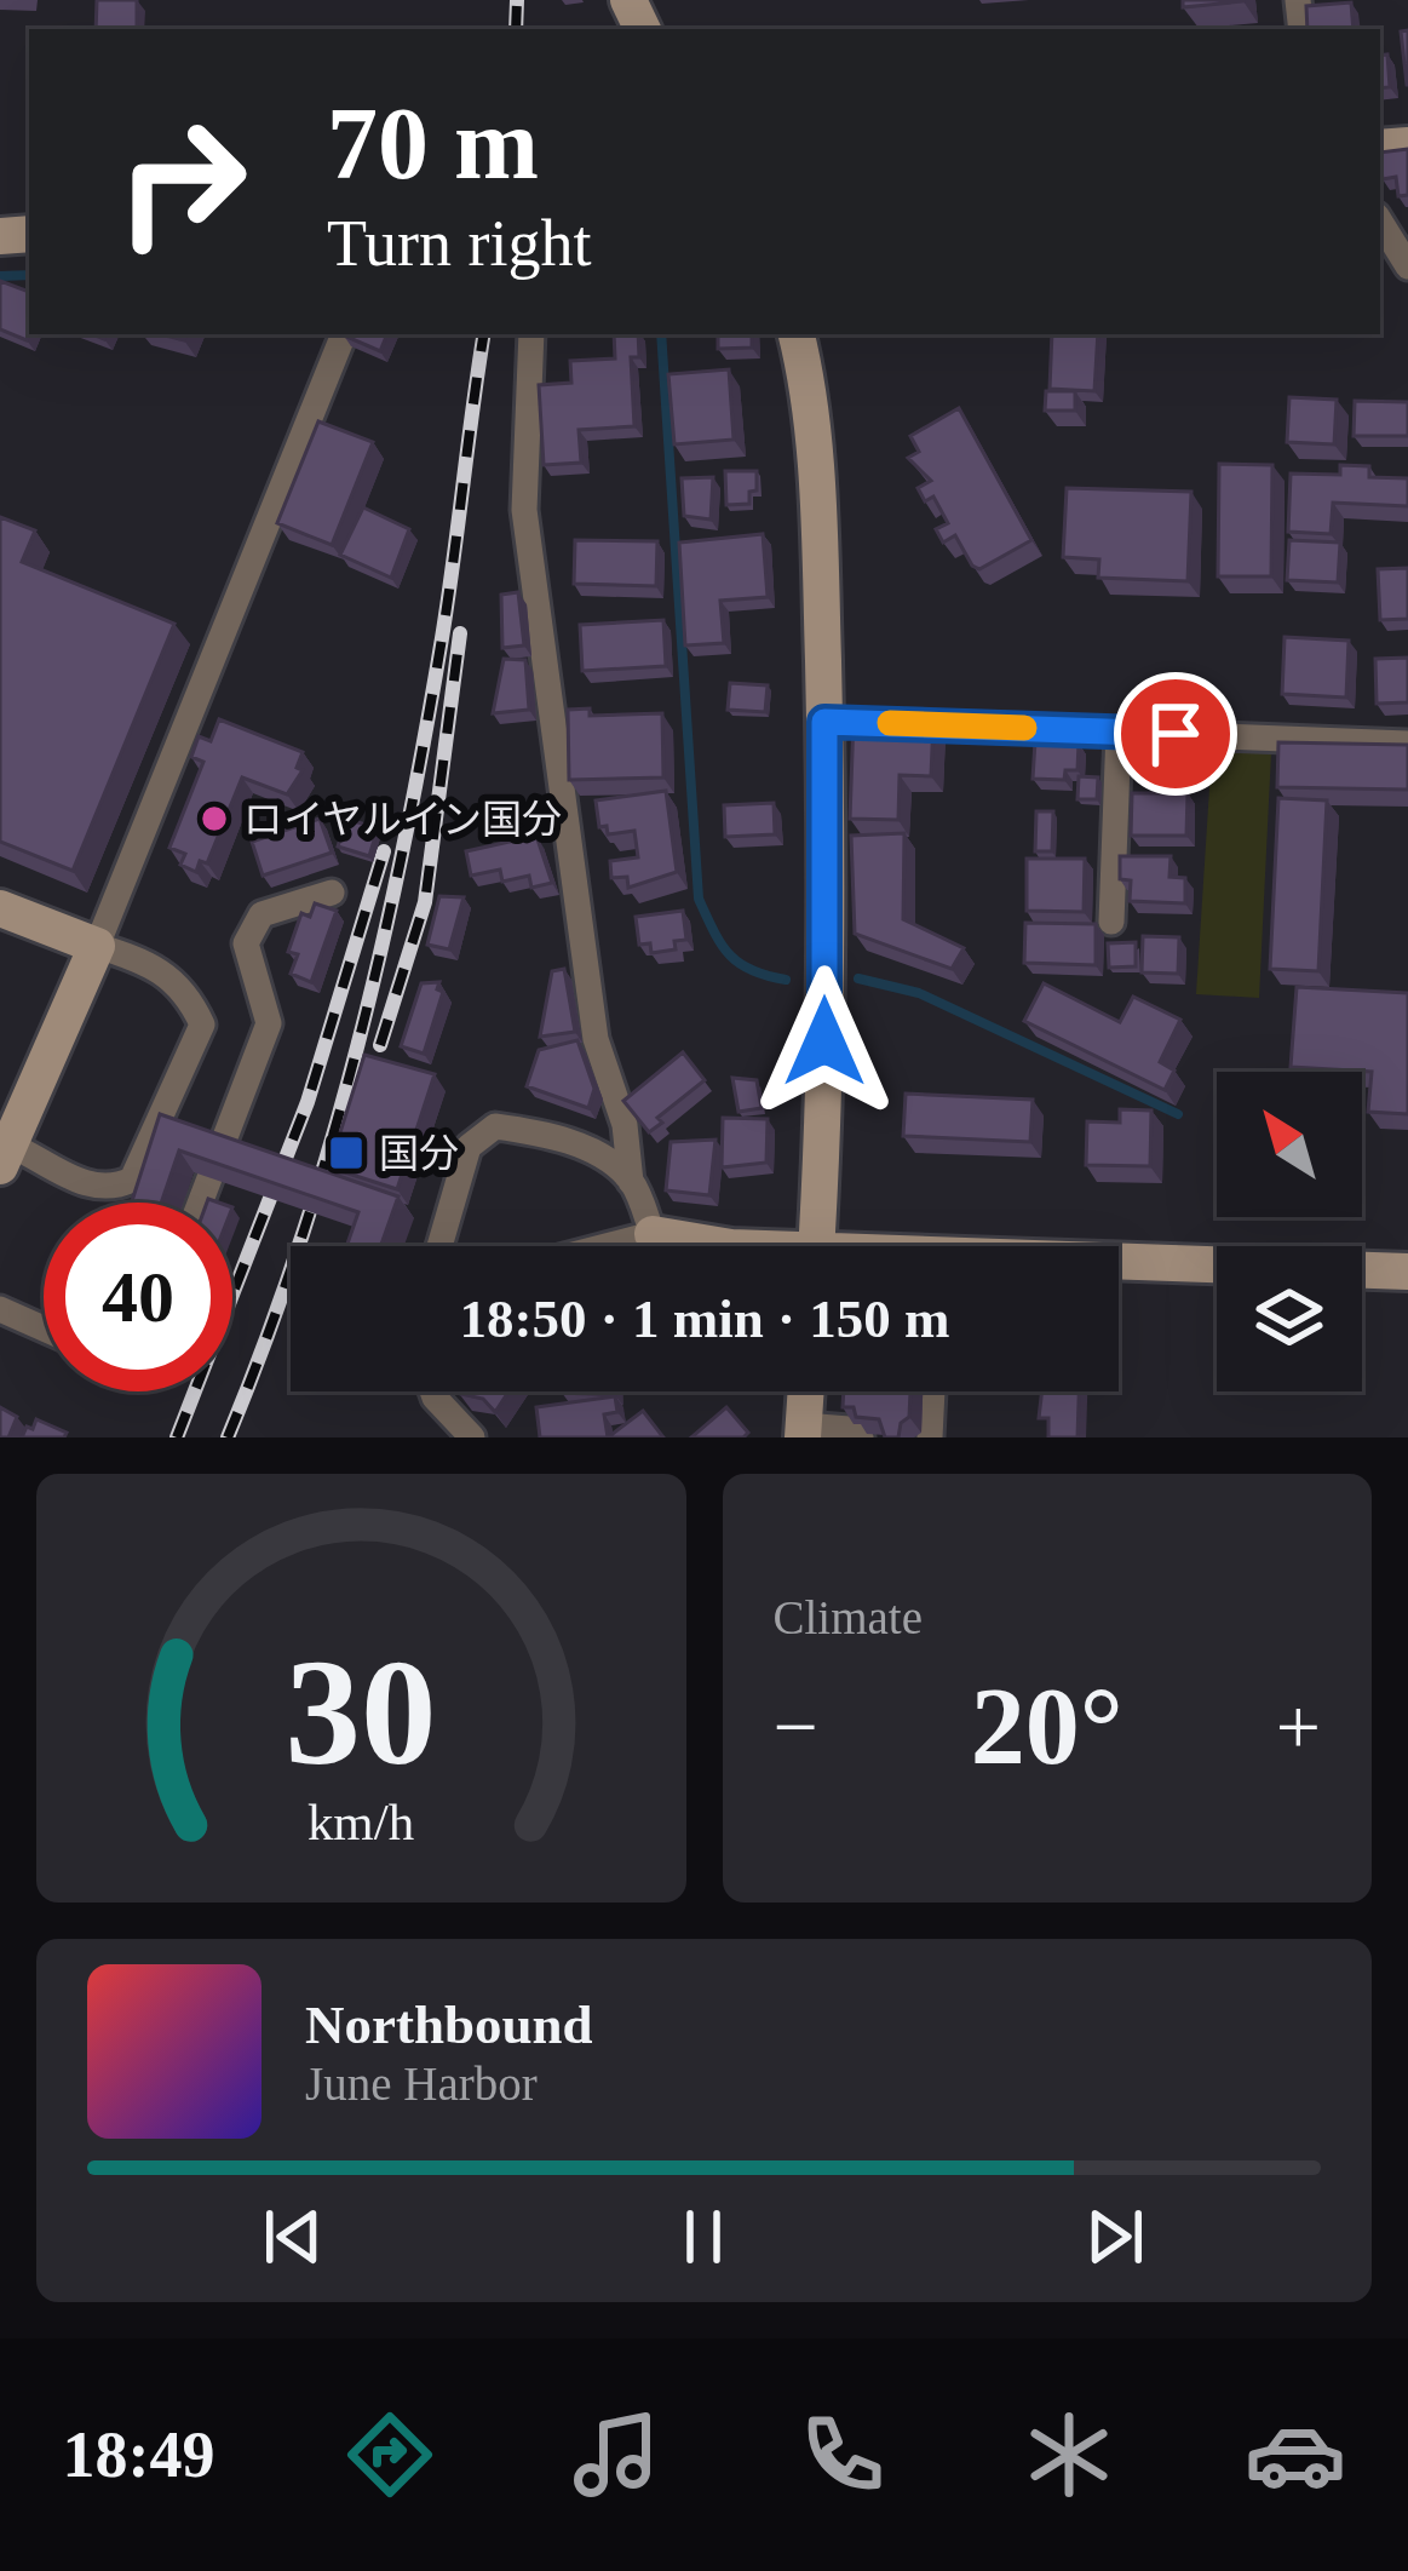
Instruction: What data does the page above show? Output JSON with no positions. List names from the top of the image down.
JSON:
{
  "places": {
    "other": ["ロイヤルイン国分"],
    "transit": ["国分"]
  },
  "north": "top left",
  "page": {
    "turn": ["70 m", "Turn right"],
    "limit": "40",
    "trip": "18:50 · 1 min · 150 m",
    "tile": "Climate",
    "heat": ["−", "20°", "+"],
    "song": ["Northbound", "June Harbor"],
    "tabs": "18:49",
    "gauge": ["30", "km/h"]
  }
}
